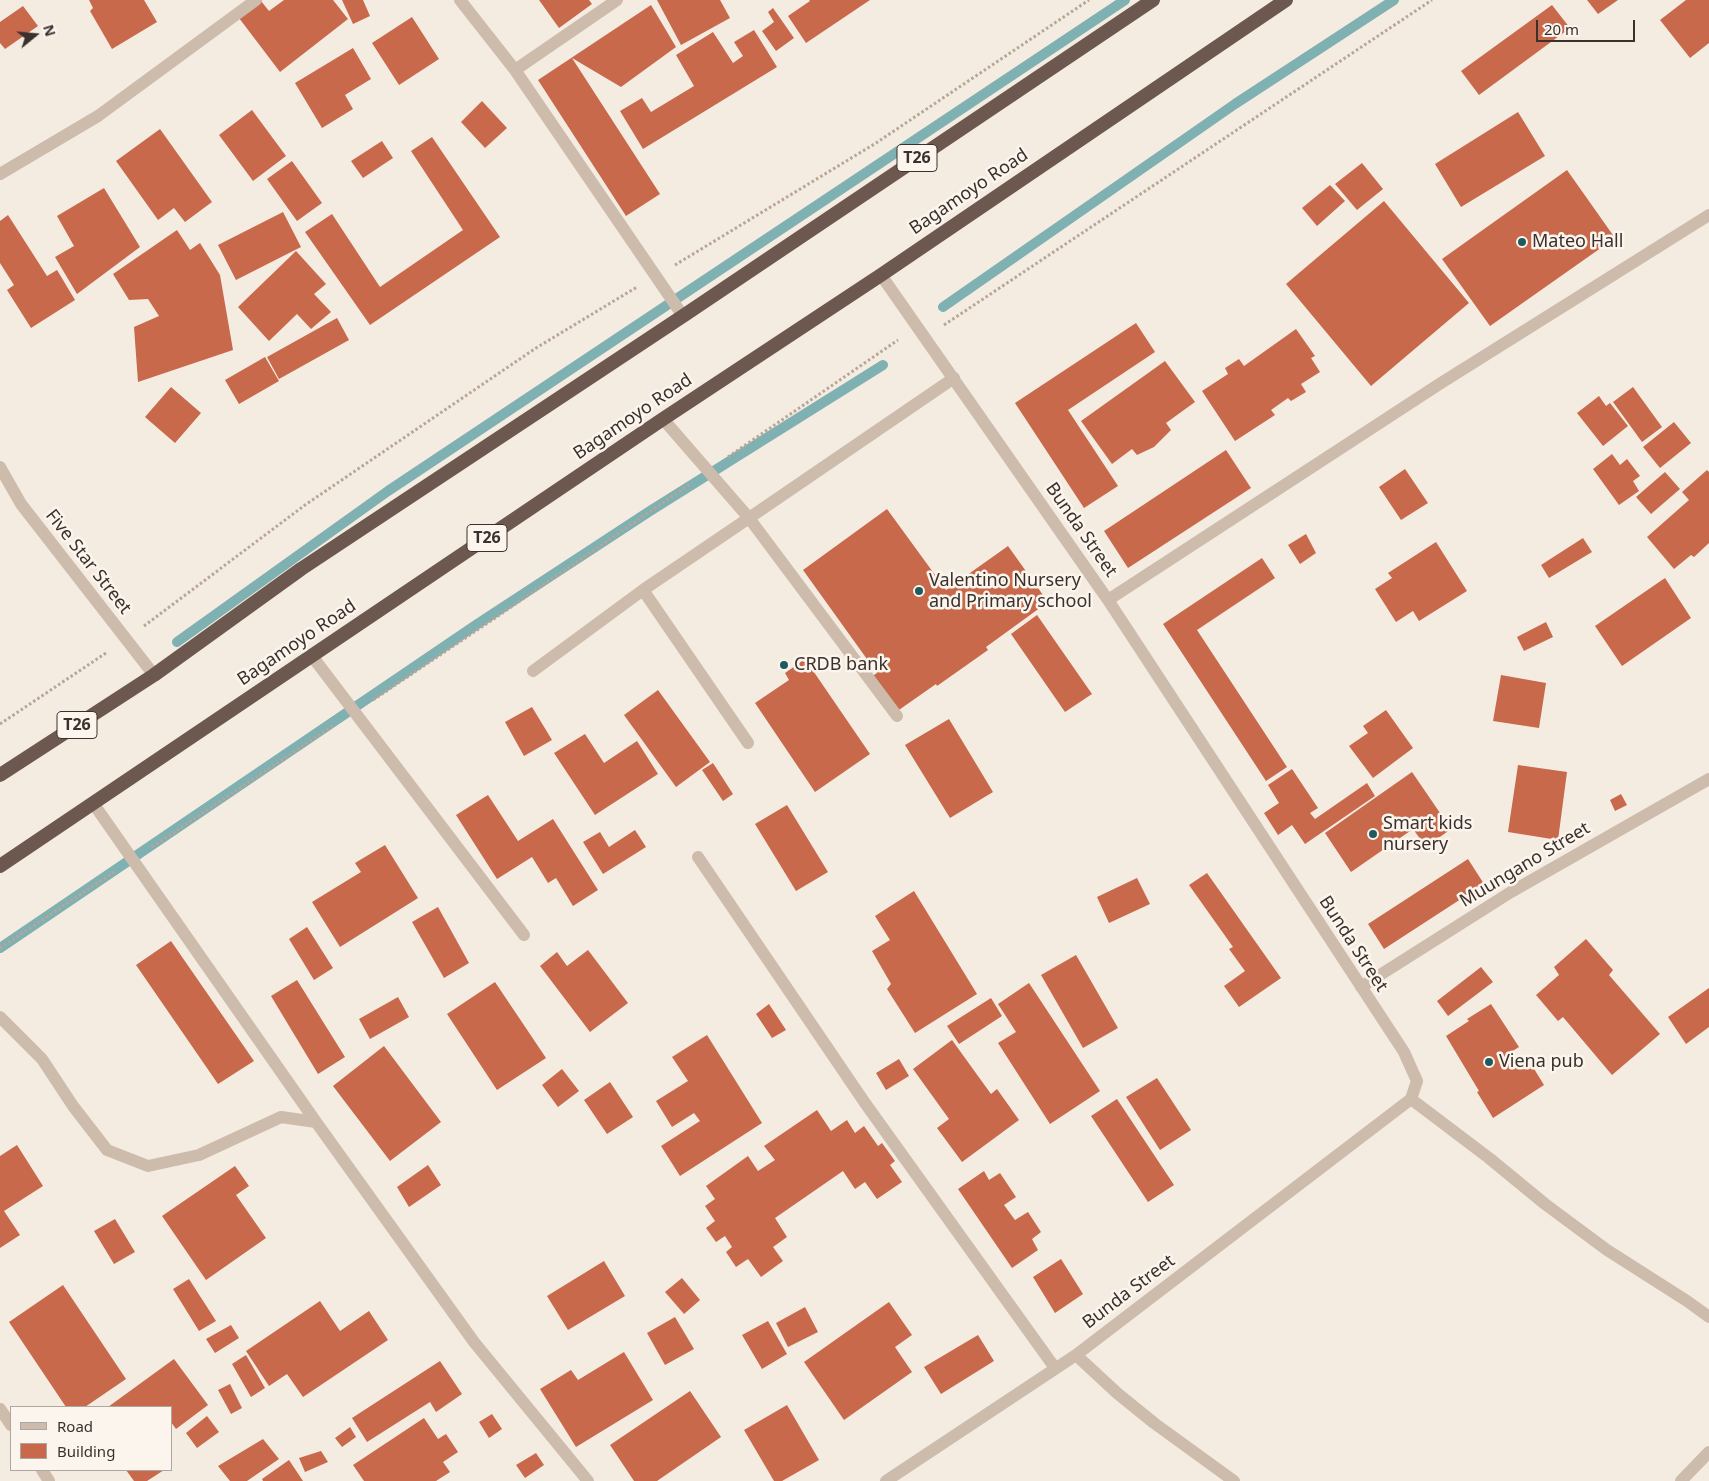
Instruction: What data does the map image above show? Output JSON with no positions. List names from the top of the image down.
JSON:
{
  "streets": {
    "highway": ["T26", "Bagamoyo Road"],
    "street": ["Bunda Street", "Five Star Street", "Muungano Street"]
  },
  "crossings": [
    ["T26", "Five Star Street"],
    ["Bagamoyo Road", "Bunda Street"],
    ["Bunda Street", "Muungano Street"]
  ],
  "places": [
    "Mateo Hall",
    "Valentino Nursery and Primary school",
    "CRDB bank",
    "Smart kids nursery",
    "Viena pub"
  ],
  "legend": ["Road", "Building"],
  "scale_bar": "20 m",
  "north": "right"
}
